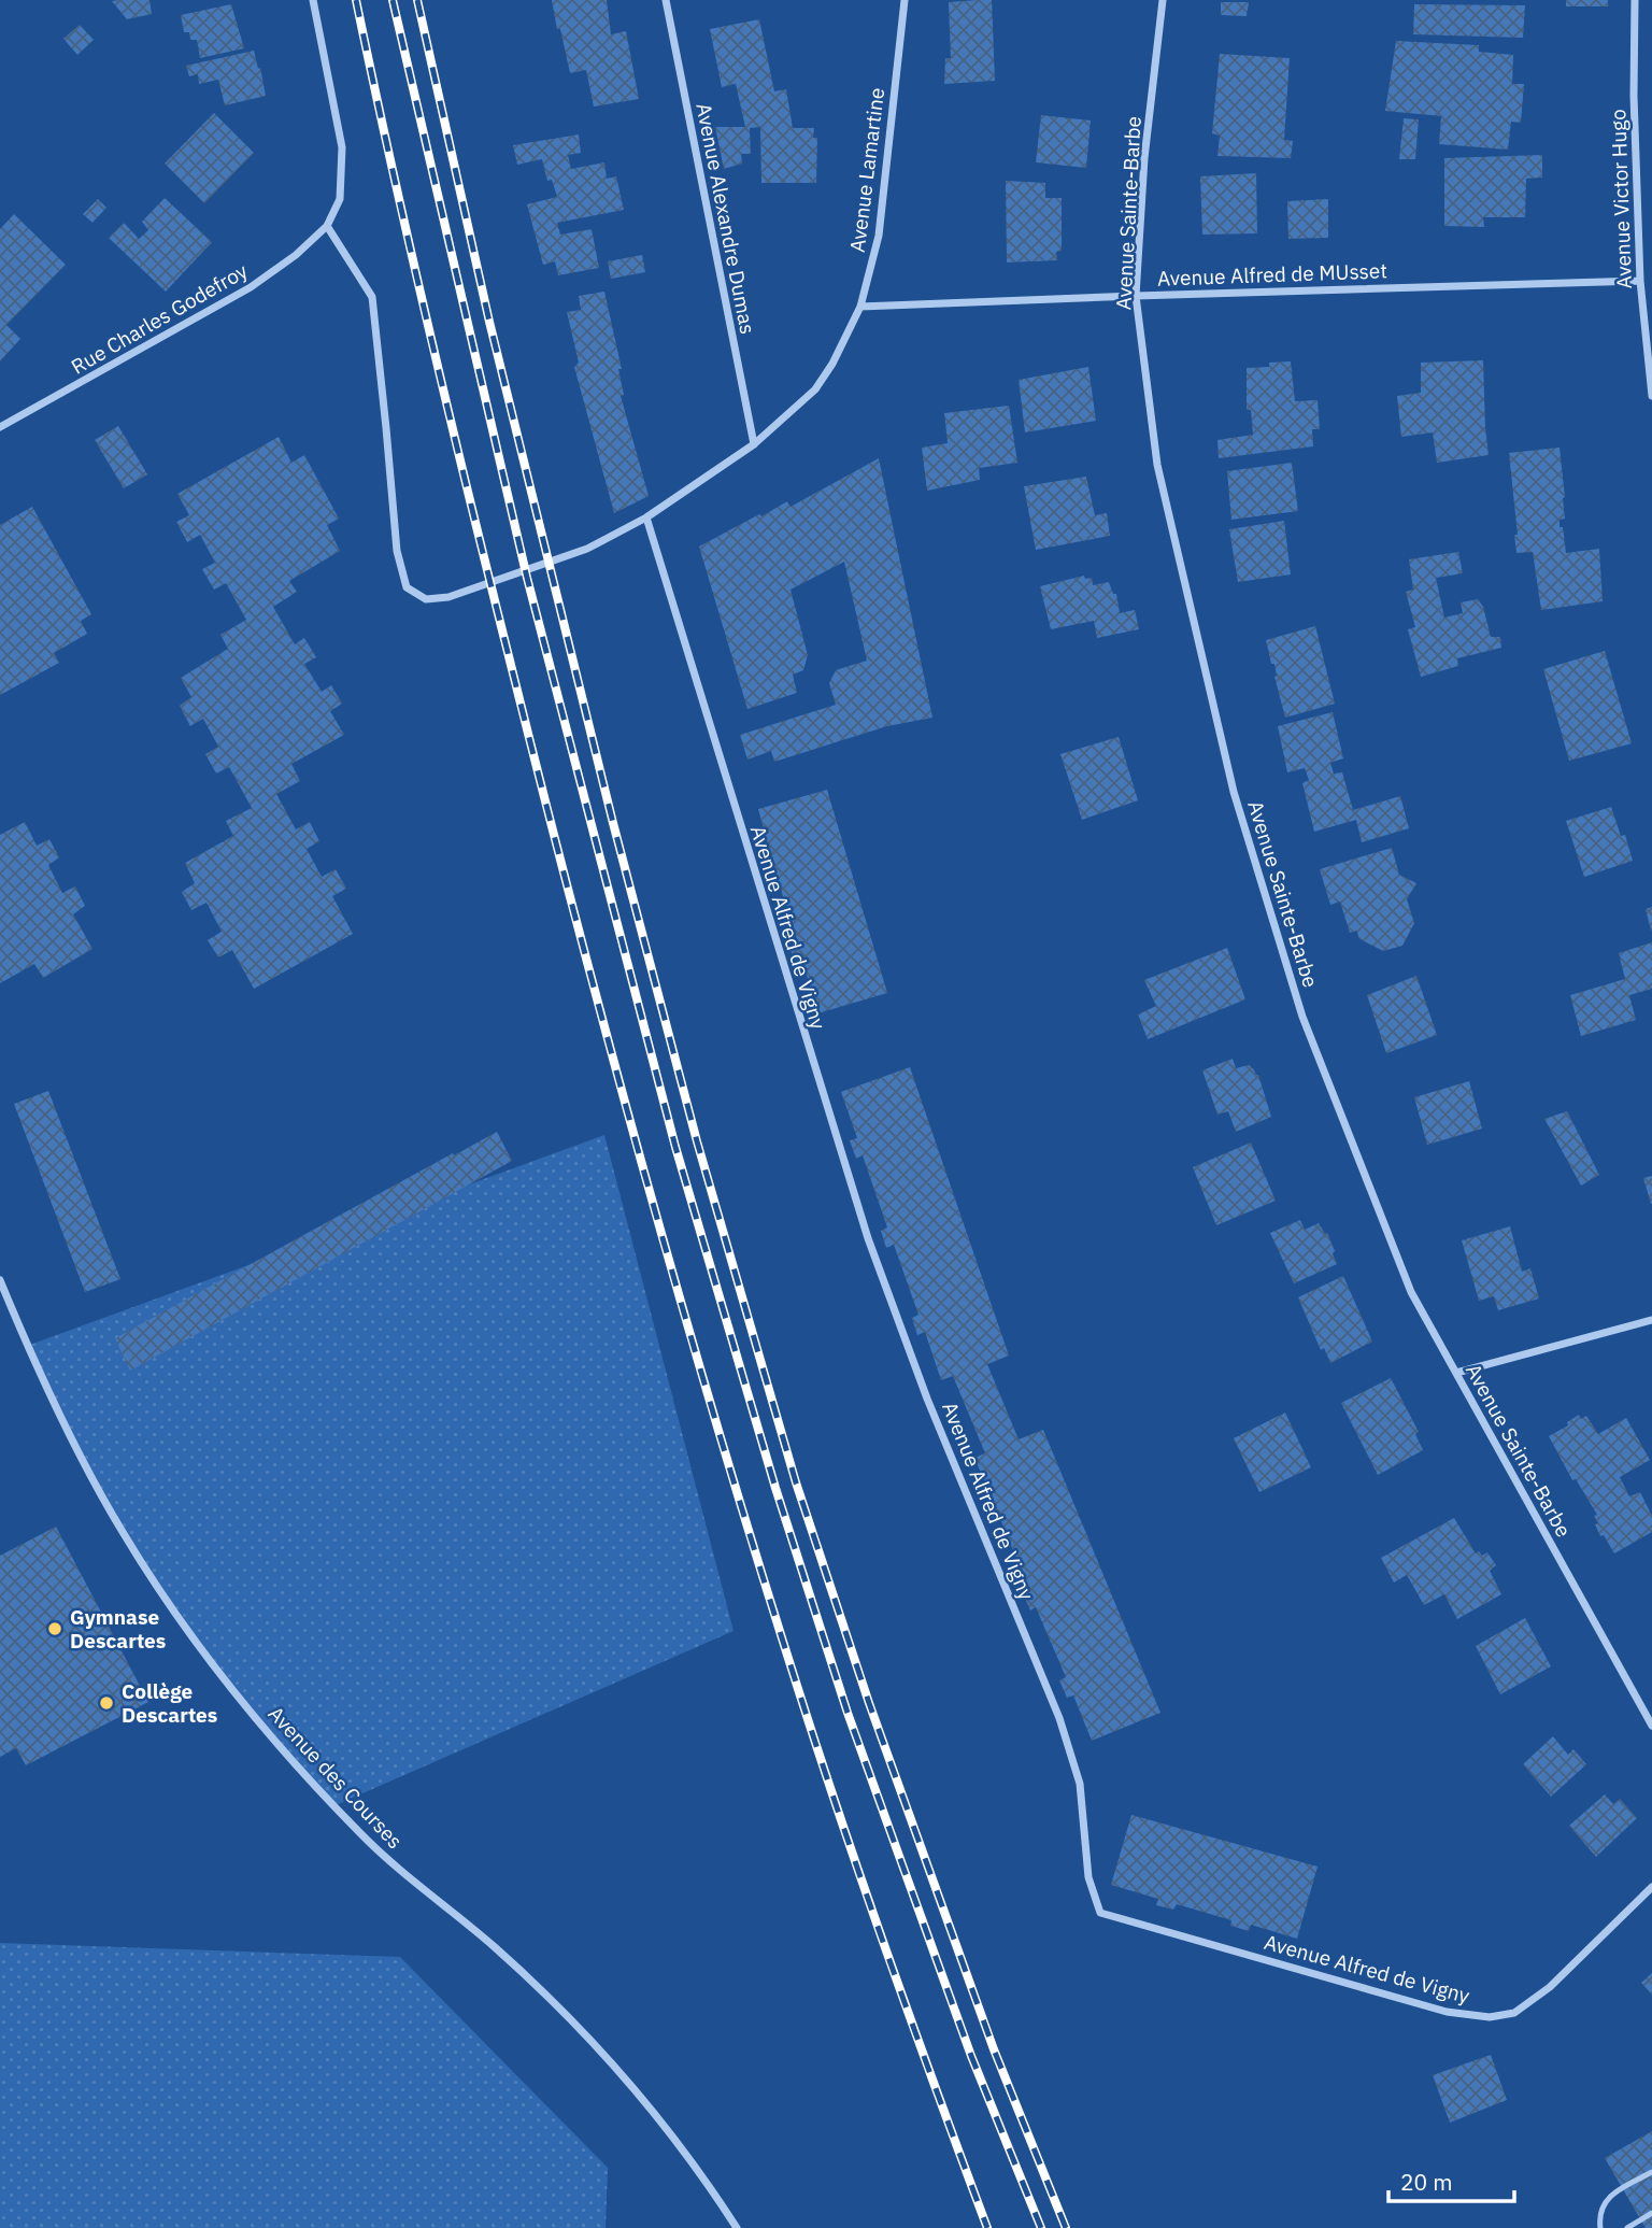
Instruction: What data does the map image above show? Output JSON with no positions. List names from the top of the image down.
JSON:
{
  "streets": {
    "street": [
      "Avenue Lamartine",
      "Avenue Victor Hugo",
      "Avenue Sainte-Barbe",
      "Avenue Alexandre Dumas",
      "Avenue Alfred de MUsset",
      "Rue Charles Godefroy",
      "Avenue Alfred de Vigny",
      "Avenue des Courses"
    ]
  },
  "crossings": [
    ["Avenue Lamartine", "Avenue Alexandre Dumas"],
    ["Avenue Lamartine", "Avenue Alfred de MUsset"],
    ["Avenue Lamartine", "Rue Charles Godefroy"],
    ["Avenue Lamartine", "Avenue Alfred de Vigny"],
    ["Avenue Victor Hugo", "Avenue Alfred de MUsset"],
    ["Avenue Sainte-Barbe", "Avenue Alfred de MUsset"]
  ],
  "places": ["Gymnase Descartes", "Collège Descartes"],
  "scale_bar": "20 m"
}
